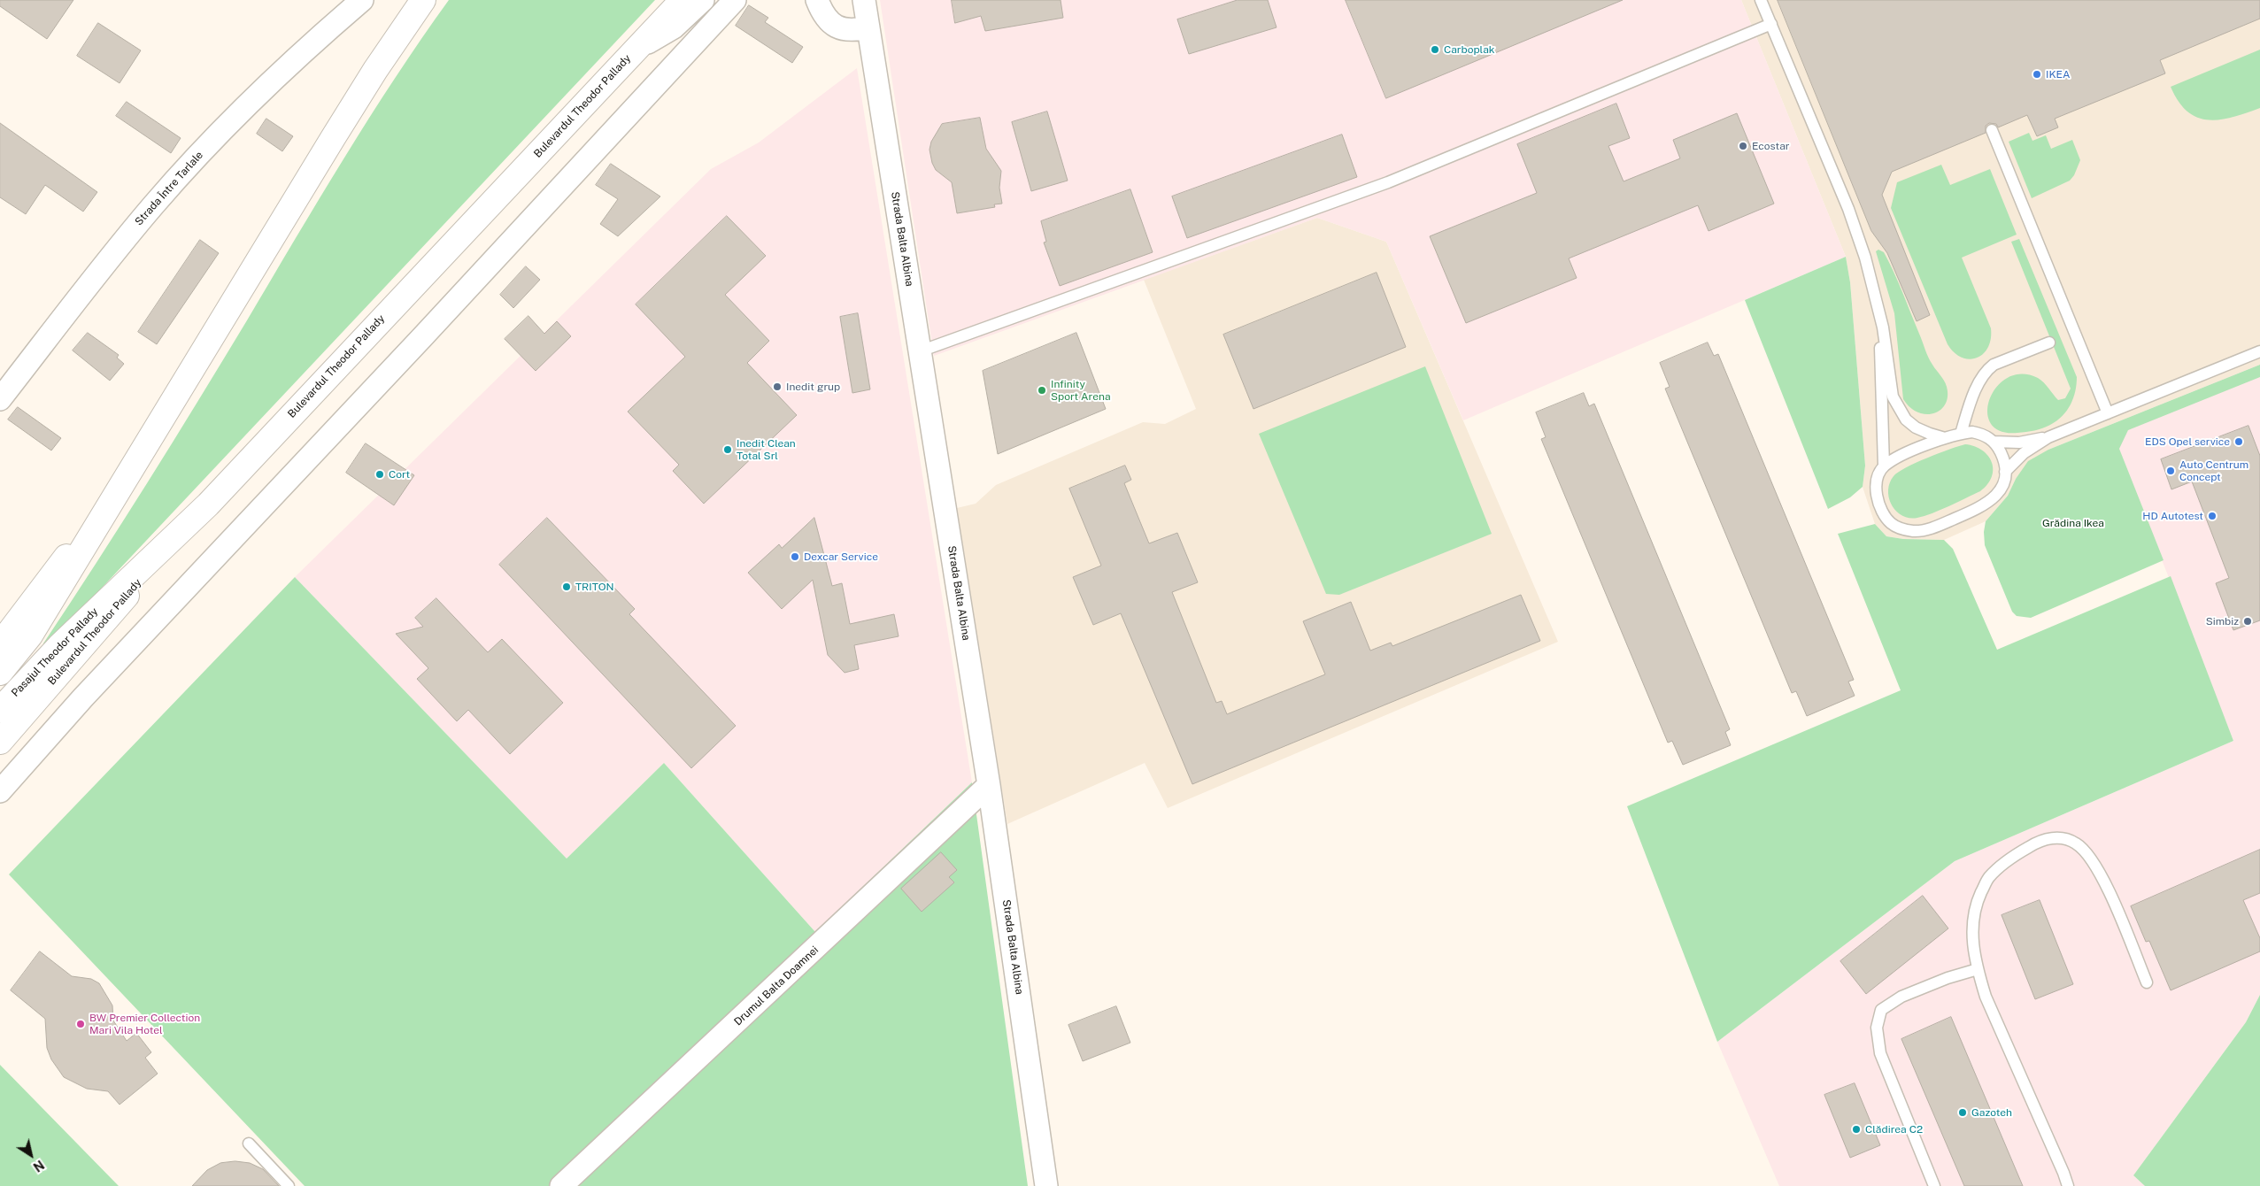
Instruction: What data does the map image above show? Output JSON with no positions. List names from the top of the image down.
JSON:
{
  "streets": {
    "main road": ["Bulevardul Theodor Pallady", "Pasajul Theodor Pallady"],
    "street": ["Strada Între Tarlale", "Strada Balta Albina", "Drumul Balta Doamnei"]
  },
  "crossings": [
    ["Bulevardul Theodor Pallady", "Pasajul Theodor Pallady"],
    ["Strada Balta Albina", "Drumul Balta Doamnei"]
  ],
  "parks": ["Grădina Ikea"],
  "places": [
    "Carboplak",
    "IKEA",
    "Ecostar",
    "Inedit grup",
    "Infinity Sport Arena",
    "EDS Opel service",
    "Inedit Clean Total Srl",
    "Auto Centrum Concept",
    "Cort",
    "HD Autotest",
    "Dexcar Service",
    "TRITON",
    "Simbiz",
    "BW Premier Collection Mari Vila Hotel",
    "Gazoteh",
    "Clădirea C2"
  ],
  "north": "bottom right"
}
